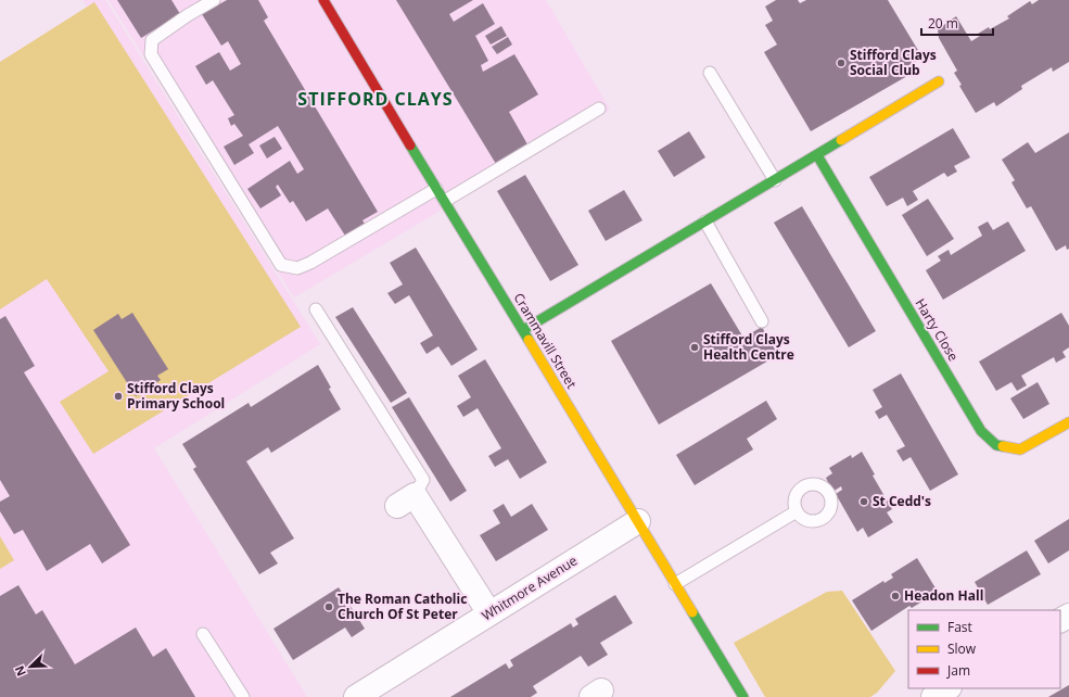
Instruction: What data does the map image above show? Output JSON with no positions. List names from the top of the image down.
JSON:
{
  "streets": {
    "street": ["Harty Close", "Crammavill Street", "Whitmore Avenue"]
  },
  "crossings": [
    ["Crammavill Street", "Whitmore Avenue"]
  ],
  "districts": ["STIFFORD CLAYS"],
  "places": [
    "Stifford Clays Social Club",
    "Stifford Clays Health Centre",
    "Stifford Clays Primary School",
    "St Cedd's",
    "Headon Hall",
    "The Roman Catholic Church Of St Peter"
  ],
  "legend": ["Fast", "Slow", "Jam"],
  "scale_bar": "20 m",
  "north": "bottom left"
}
